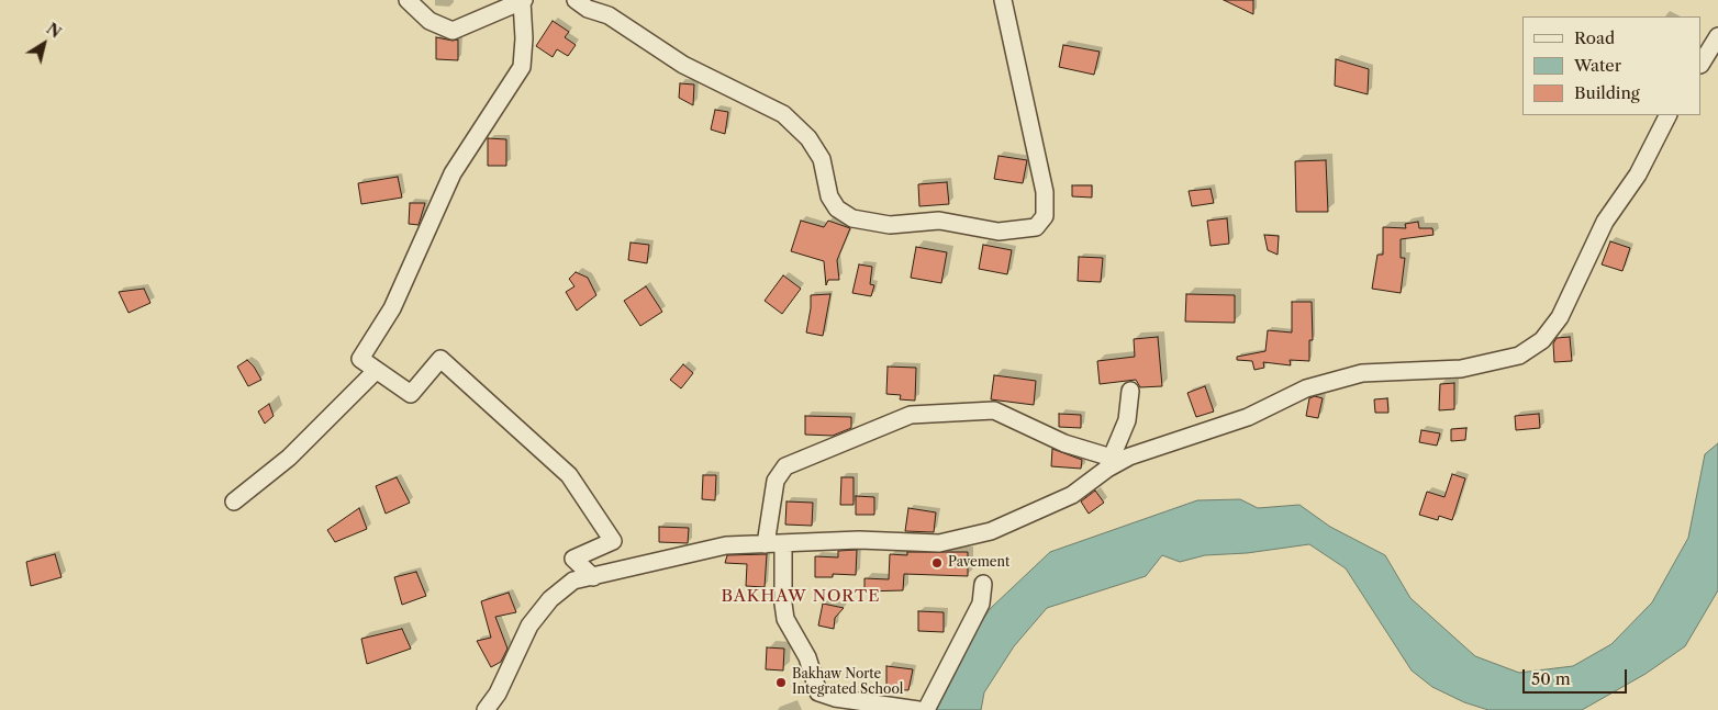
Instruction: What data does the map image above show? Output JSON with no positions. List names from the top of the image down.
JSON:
{
  "districts": ["BAKHAW NORTE"],
  "places": ["Pavement", "Bakhaw Norte Integrated School"],
  "legend": ["Road", "Water", "Building"],
  "scale_bar": "50 m",
  "north": "top right"
}
